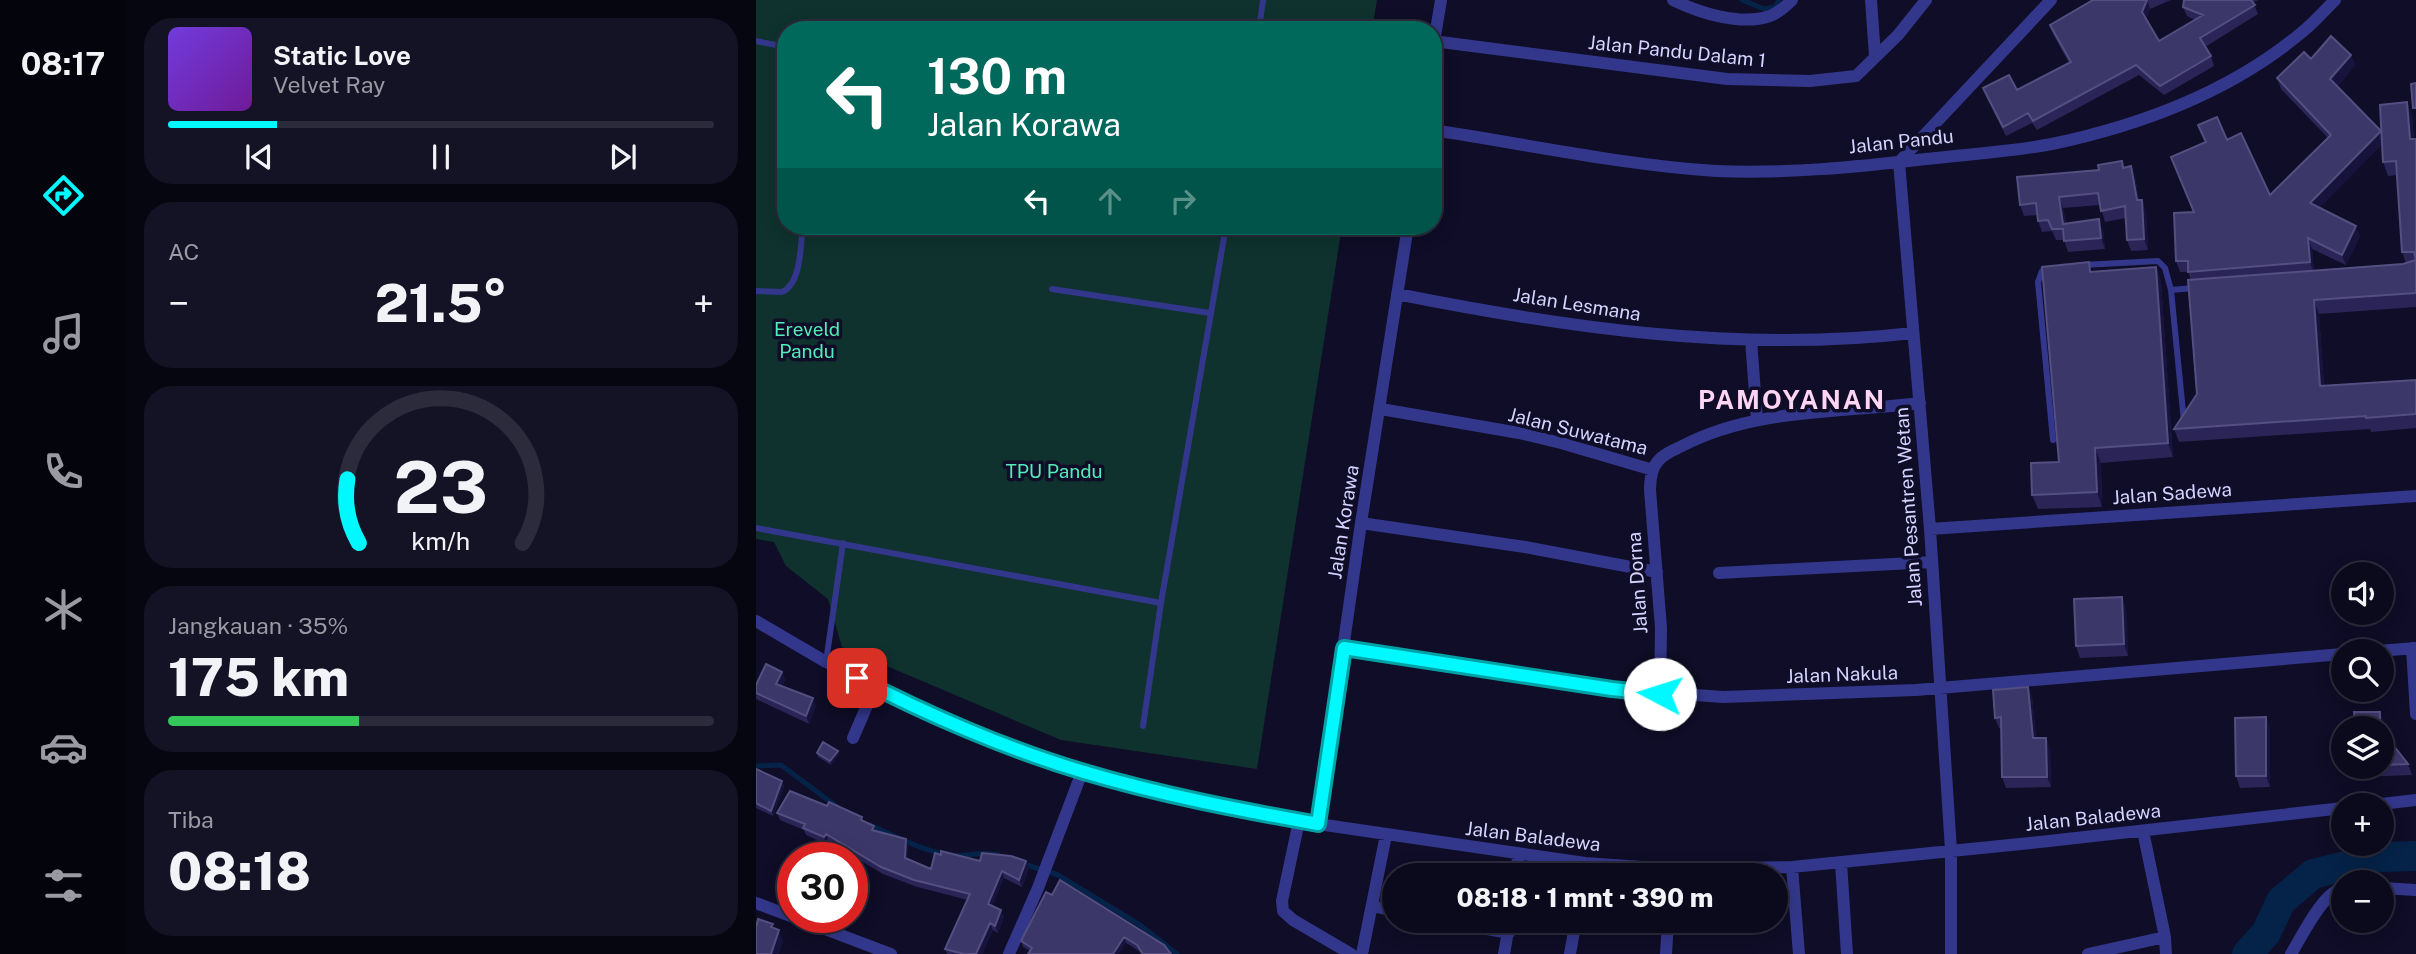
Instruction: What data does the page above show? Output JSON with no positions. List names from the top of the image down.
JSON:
{
  "streets": {
    "street": [
      "Jalan Pandu Dalam 1",
      "Jalan Pandu",
      "Jalan Lesmana",
      "Jalan Suwatama",
      "Jalan Sadewa",
      "Jalan Pesantren Wetan",
      "Jalan Korawa",
      "Jalan Dorna",
      "Jalan Nakula",
      "Jalan Baladewa"
    ]
  },
  "crossings": [
    ["Jalan Pandu", "Jalan Pesantren Wetan"],
    ["Jalan Lesmana", "Jalan Pesantren Wetan"],
    ["Jalan Lesmana", "Jalan Korawa"],
    ["Jalan Suwatama", "Jalan Pesantren Wetan"],
    ["Jalan Suwatama", "Jalan Korawa"],
    ["Jalan Suwatama", "Jalan Dorna"],
    ["Jalan Sadewa", "Jalan Pesantren Wetan"],
    ["Jalan Pesantren Wetan", "Jalan Nakula"],
    ["Jalan Pesantren Wetan", "Jalan Baladewa"],
    ["Jalan Korawa", "Jalan Nakula"],
    ["Jalan Korawa", "Jalan Baladewa"],
    ["Jalan Dorna", "Jalan Nakula"]
  ],
  "districts": ["PAMOYANAN"],
  "parks": ["Ereveld Pandu", "TPU Pandu"],
  "page": {
    "tabs": "08:17",
    "turn": ["130 m", "Jalan Korawa"],
    "song": ["Static Love", "Velvet Ray"],
    "tile": [
      "AC",
      ["Jangkauan · 35%", "175 km"],
      ["Tiba", "08:18"]
    ],
    "heat": ["−", "21.5°", "+"],
    "map_buttons": ["+", "−"],
    "limit": "30",
    "trip": "08:18 · 1 mnt · 390 m",
    "gauge": ["23", "km/h"]
  }
}
